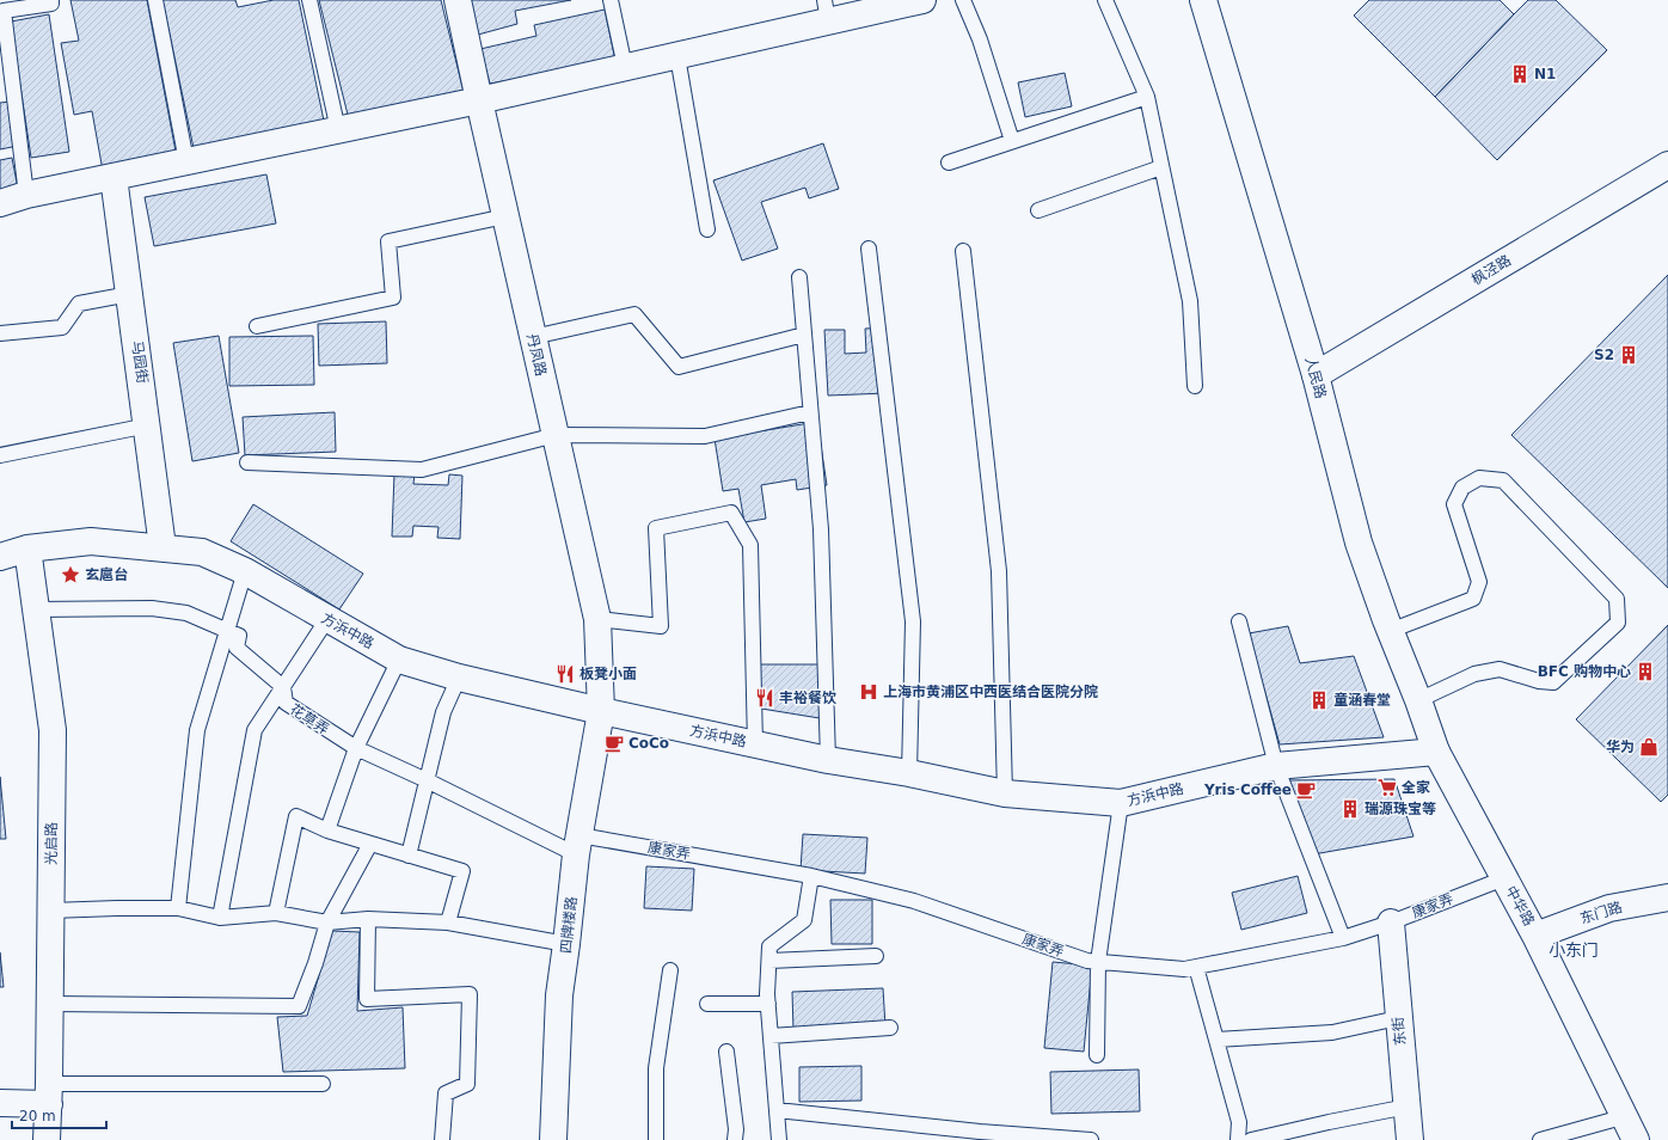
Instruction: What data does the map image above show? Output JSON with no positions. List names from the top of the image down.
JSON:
{
  "streets": {
    "street": [
      "枫泾路",
      "丹凤路",
      "马园街",
      "人民路",
      "方浜中路",
      "光启路",
      "中华路",
      "东门路",
      "四牌楼路",
      "东街"
    ],
    "lane": ["花草弄", "康家弄"]
  },
  "crossings": [
    ["枫泾路", "人民路"],
    ["丹凤路", "方浜中路"],
    ["丹凤路", "四牌楼路"],
    ["马园街", "方浜中路"],
    ["人民路", "方浜中路"],
    ["人民路", "中华路"],
    ["方浜中路", "光启路"],
    ["方浜中路", "中华路"],
    ["方浜中路", "四牌楼路"],
    ["花草弄", "康家弄"],
    ["花草弄", "四牌楼路"],
    ["康家弄", "中华路"],
    ["康家弄", "四牌楼路"],
    ["康家弄", "东街"],
    ["中华路", "东门路"]
  ],
  "districts": ["小东门"],
  "places": {
    "building": [
      "N1",
      "S2",
      "BFC 购物中心",
      "童涵春堂",
      "瑞源珠宝等"
    ],
    "place": ["玄扈台"],
    "restaurant": ["板凳小面", "丰裕餐饮"],
    "hospital": ["上海市黄浦区中西医结合医院分院"],
    "cafe": ["CoCo", "Yris Coffee"],
    "shop": ["华为"],
    "supermarket": ["全家"]
  },
  "scale_bar": "20 m"
}
